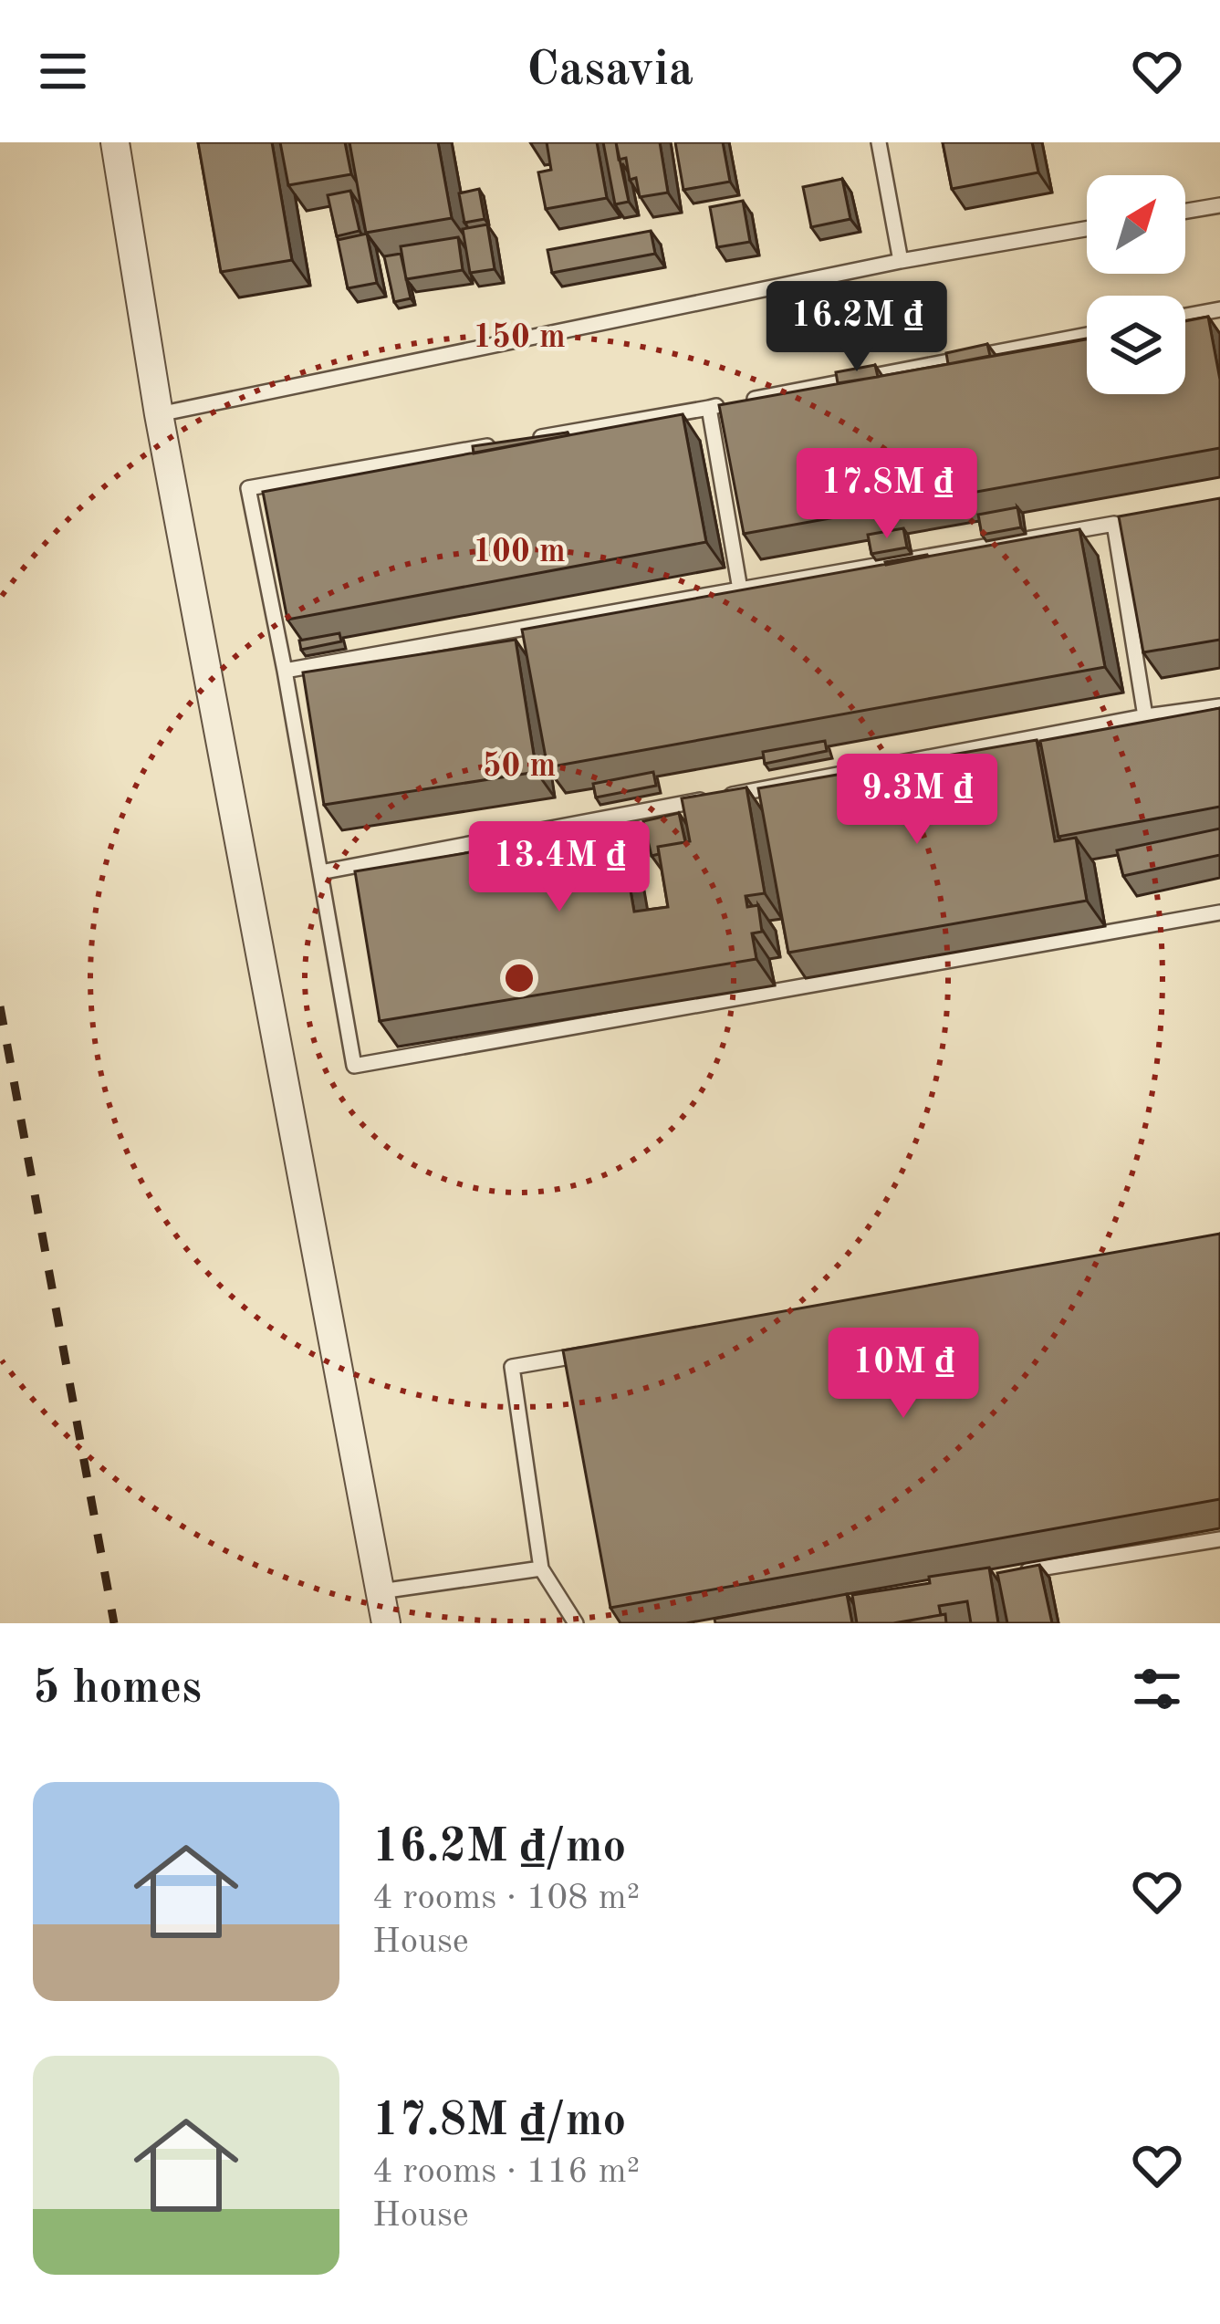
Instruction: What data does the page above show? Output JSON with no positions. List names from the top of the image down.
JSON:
{
  "north": "top right",
  "page": {
    "header": "Casavia",
    "price": [
      "16.2M ₫",
      "17.8M ₫",
      "9.3M ₫",
      "13.4M ₫",
      "10M ₫"
    ],
    "heading": "5 homes",
    "list": [
      {
        "name": "16.2M ₫/mo",
        "note": "4 rooms · 108 m² · House"
      },
      {
        "name": "17.8M ₫/mo",
        "note": "4 rooms · 116 m² · House"
      }
    ]
  },
  "rings": ["150 m", "100 m", "50 m"]
}
